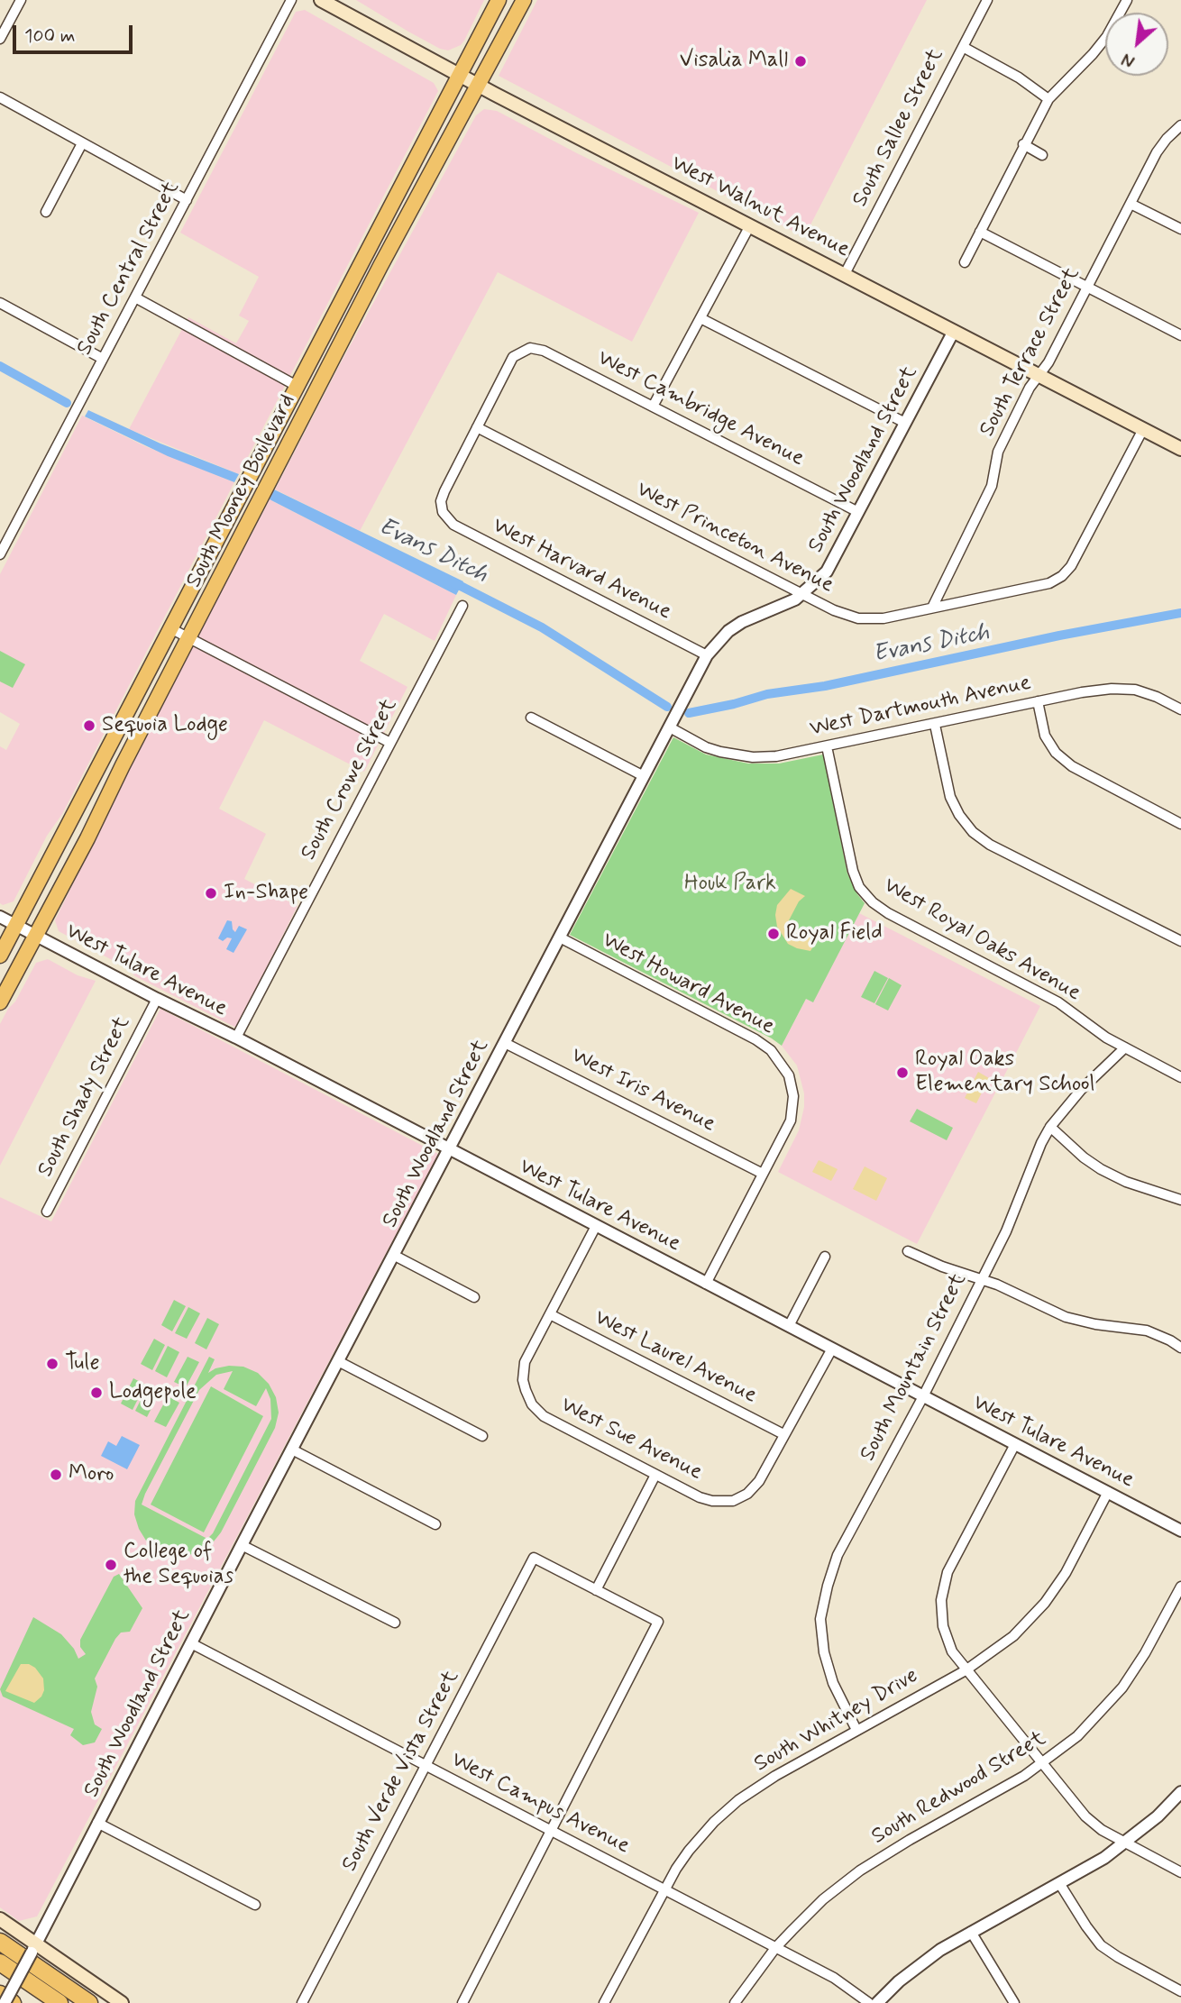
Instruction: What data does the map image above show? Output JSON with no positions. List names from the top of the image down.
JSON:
{
  "streets": {
    "main road": ["West Walnut Avenue", "South Mooney Boulevard"],
    "street": [
      "South Sallee Street",
      "South Central Street",
      "South Terrace Street",
      "West Cambridge Avenue",
      "South Woodland Street",
      "West Princeton Avenue",
      "West Harvard Avenue",
      "West Dartmouth Avenue",
      "South Crowe Street",
      "West Royal Oaks Avenue",
      "West Tulare Avenue",
      "West Howard Avenue",
      "West Iris Avenue",
      "South Shady Street",
      "West Laurel Avenue",
      "South Mountain Street",
      "West Sue Avenue",
      "South Whitney Drive",
      "South Verde Vista Street",
      "South Redwood Street",
      "West Campus Avenue"
    ]
  },
  "crossings": [
    ["South Sallee Street", "West Walnut Avenue"],
    ["West Walnut Avenue", "South Terrace Street"],
    ["West Walnut Avenue", "South Woodland Street"],
    ["West Walnut Avenue", "South Mooney Boulevard"],
    ["West Walnut Avenue", "West Princeton Avenue"],
    ["South Terrace Street", "West Princeton Avenue"],
    ["West Cambridge Avenue", "South Woodland Street"],
    ["West Cambridge Avenue", "West Princeton Avenue"],
    ["West Cambridge Avenue", "West Harvard Avenue"],
    ["South Woodland Street", "West Princeton Avenue"],
    ["South Woodland Street", "West Harvard Avenue"],
    ["South Woodland Street", "West Dartmouth Avenue"],
    ["South Woodland Street", "West Tulare Avenue"],
    ["South Woodland Street", "West Howard Avenue"],
    ["South Woodland Street", "West Iris Avenue"],
    ["South Woodland Street", "West Campus Avenue"],
    ["South Mooney Boulevard", "West Tulare Avenue"],
    ["West Princeton Avenue", "West Harvard Avenue"],
    ["West Dartmouth Avenue", "West Royal Oaks Avenue"],
    ["South Crowe Street", "West Tulare Avenue"],
    ["West Royal Oaks Avenue", "South Mountain Street"],
    ["West Tulare Avenue", "South Shady Street"],
    ["West Tulare Avenue", "South Mountain Street"],
    ["West Tulare Avenue", "South Whitney Drive"],
    ["West Howard Avenue", "West Iris Avenue"],
    ["West Laurel Avenue", "West Sue Avenue"],
    ["South Mountain Street", "South Whitney Drive"],
    ["South Whitney Drive", "West Campus Avenue"],
    ["South Verde Vista Street", "West Campus Avenue"],
    ["South Redwood Street", "West Campus Avenue"]
  ],
  "water": ["Evans Ditch"],
  "parks": ["Houk Park"],
  "places": [
    "Visalia Mall",
    "Sequoia Lodge",
    "In-Shape",
    "Royal Field",
    "Royal Oaks Elementary School",
    "Tule",
    "Lodgepole",
    "Moro",
    "College of the Sequoias"
  ],
  "scale_bar": "100 m",
  "north": "bottom left"
}
